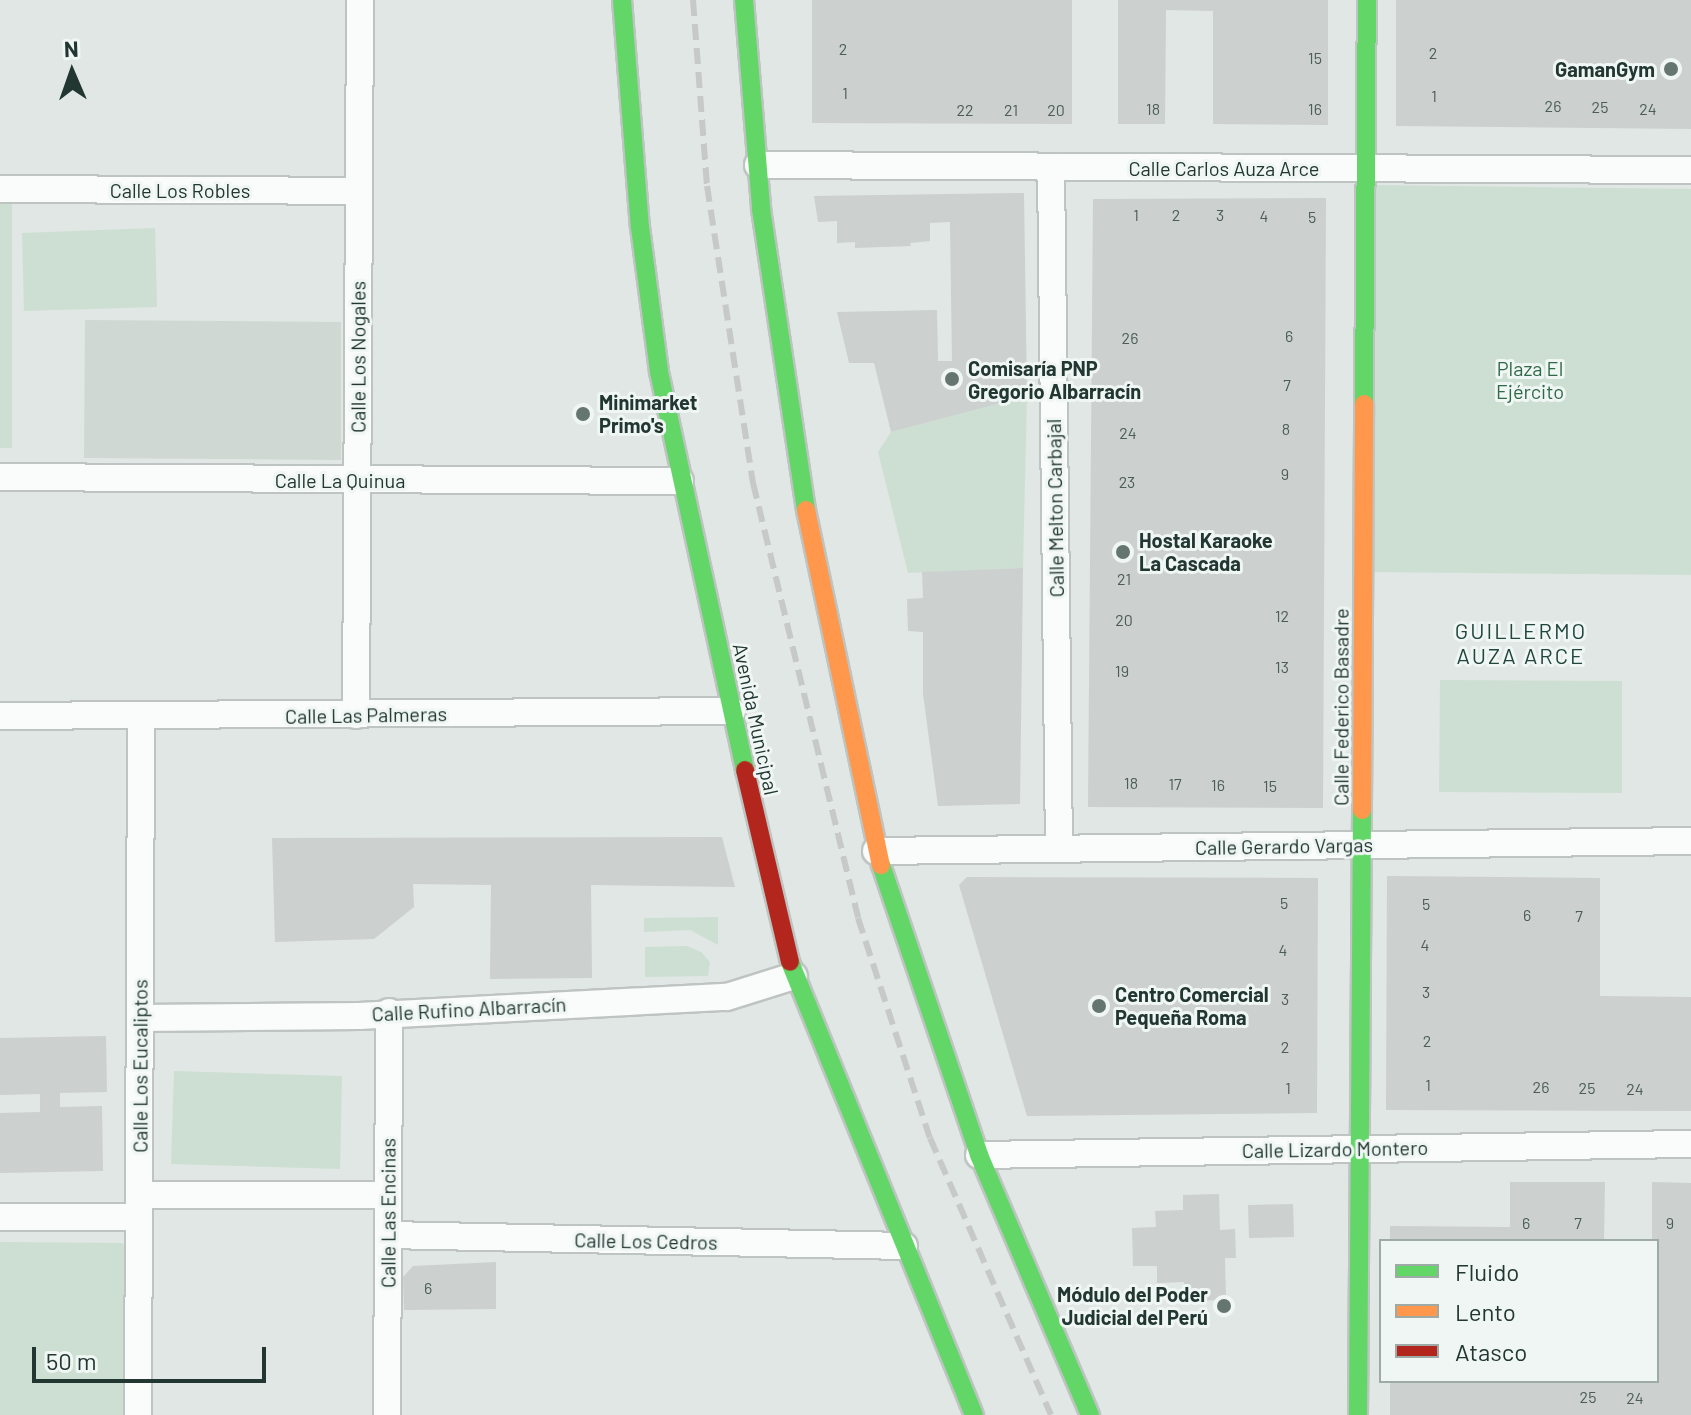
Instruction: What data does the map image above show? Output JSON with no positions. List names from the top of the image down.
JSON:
{
  "streets": {
    "main road": ["Calle Federico Basadre", "Avenida Municipal"],
    "street": [
      "Calle Carlos Auza Arce",
      "Calle Los Robles",
      "Calle Los Nogales",
      "Calle La Quinua",
      "Calle Melton Carbajal",
      "Calle Las Palmeras",
      "Calle Gerardo Vargas",
      "Calle Rufino Albarracín",
      "Calle Los Eucaliptos",
      "Calle Lizardo Montero",
      "Calle Las Encinas",
      "Calle Los Cedros"
    ]
  },
  "crossings": [
    ["Calle Carlos Auza Arce", "Calle Melton Carbajal"],
    ["Calle Carlos Auza Arce", "Calle Federico Basadre"],
    ["Calle Los Robles", "Calle Los Nogales"],
    ["Calle Los Nogales", "Calle La Quinua"],
    ["Calle Los Nogales", "Calle Las Palmeras"],
    ["Calle La Quinua", "Avenida Municipal"],
    ["Calle Melton Carbajal", "Calle Gerardo Vargas"],
    ["Calle Federico Basadre", "Calle Gerardo Vargas"],
    ["Calle Federico Basadre", "Calle Lizardo Montero"],
    ["Calle Las Palmeras", "Avenida Municipal"],
    ["Calle Las Palmeras", "Calle Los Eucaliptos"],
    ["Avenida Municipal", "Calle Rufino Albarracín"],
    ["Avenida Municipal", "Calle Los Cedros"],
    ["Calle Rufino Albarracín", "Calle Los Eucaliptos"],
    ["Calle Rufino Albarracín", "Calle Las Encinas"],
    ["Calle Las Encinas", "Calle Los Cedros"]
  ],
  "districts": ["GUILLERMO AUZA ARCE"],
  "parks": ["Plaza El Ejército"],
  "places": [
    "GamanGym",
    "Comisaría PNP Gregorio Albarracín",
    "Minimarket Primo's",
    "Hostal Karaoke La Cascada",
    "Centro Comercial Pequeña Roma",
    "Módulo del Poder Judicial del Perú"
  ],
  "house_numbers": [
    "2",
    "2",
    "15",
    "1",
    "1",
    "26",
    "25",
    "18",
    "16",
    "24",
    "22",
    "21",
    "20",
    "1",
    "2",
    "3",
    "4",
    "5",
    "6",
    "26",
    "7",
    "8",
    "24",
    "9",
    "23",
    "21",
    "12",
    "20",
    "13",
    "19",
    "18",
    "17",
    "16",
    "15",
    "5",
    "5",
    "6",
    "7",
    "4",
    "4",
    "3",
    "3",
    "2",
    "2",
    "1",
    "26",
    "1",
    "25",
    "24",
    "6",
    "7",
    "9",
    "6",
    "25",
    "24"
  ],
  "legend": ["Fluido", "Lento", "Atasco"],
  "scale_bar": "50 m",
  "north": "top"
}
